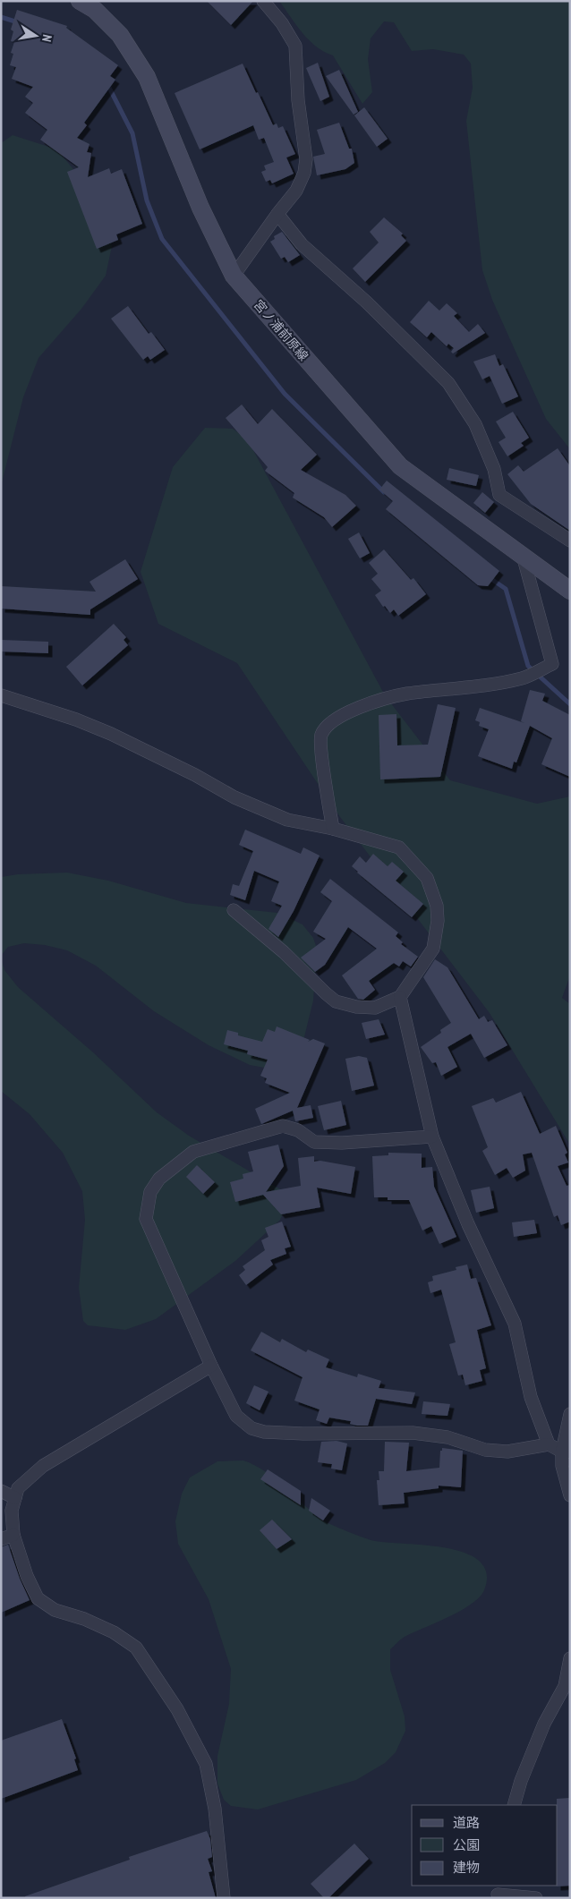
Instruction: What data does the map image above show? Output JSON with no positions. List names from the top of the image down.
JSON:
{
  "streets": {
    "main road": ["宮ノ浦前原線"]
  },
  "legend": ["道路", "公園", "建物"],
  "north": "right"
}
